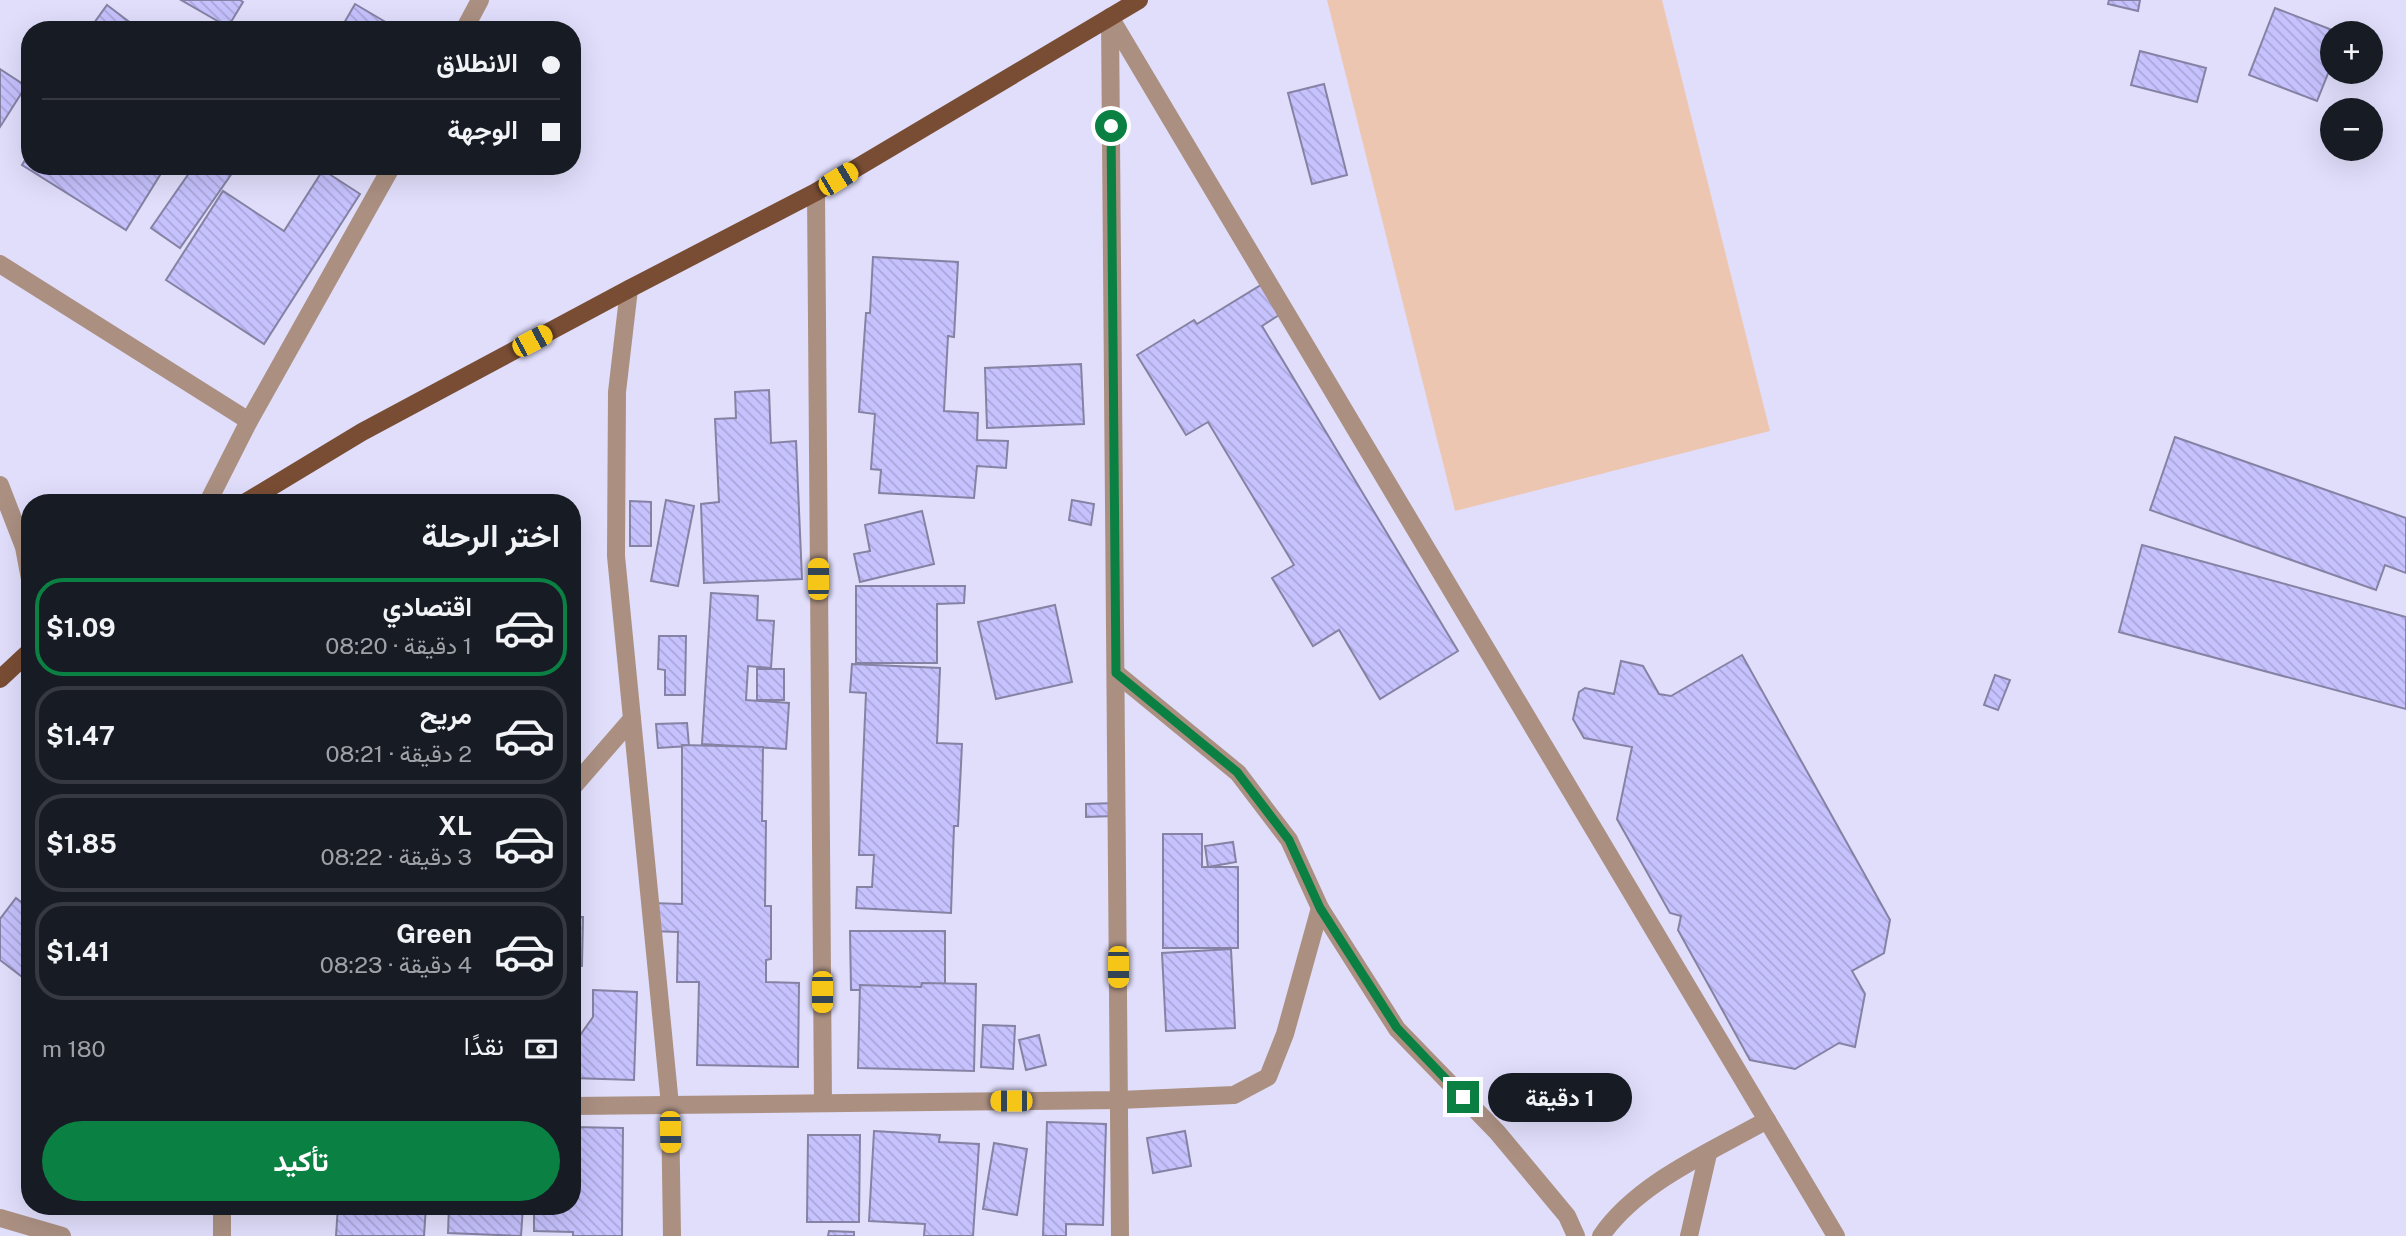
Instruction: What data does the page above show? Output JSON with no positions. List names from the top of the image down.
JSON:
{
  "page": {
    "map_buttons": ["+", "−"],
    "banner": ["الانطلاق", "الوجهة"],
    "heading": "اختر الرحلة",
    "list": [
      {
        "name": "اقتصادي",
        "note": "1 دقيقة · 08:20",
        "value": "$1.09"
      },
      {
        "name": "مريح",
        "note": "2 دقيقة · 08:21",
        "value": "$1.47"
      },
      {
        "name": "XL",
        "note": "3 دقيقة · 08:22",
        "value": "$1.85"
      },
      {
        "name": "Green",
        "note": "4 دقيقة · 08:23",
        "value": "$1.41"
      }
    ],
    "pay": ["نقدًا", "180 m"],
    "bubble": "1 دقيقة",
    "buttons": "تأكيد"
  }
}
